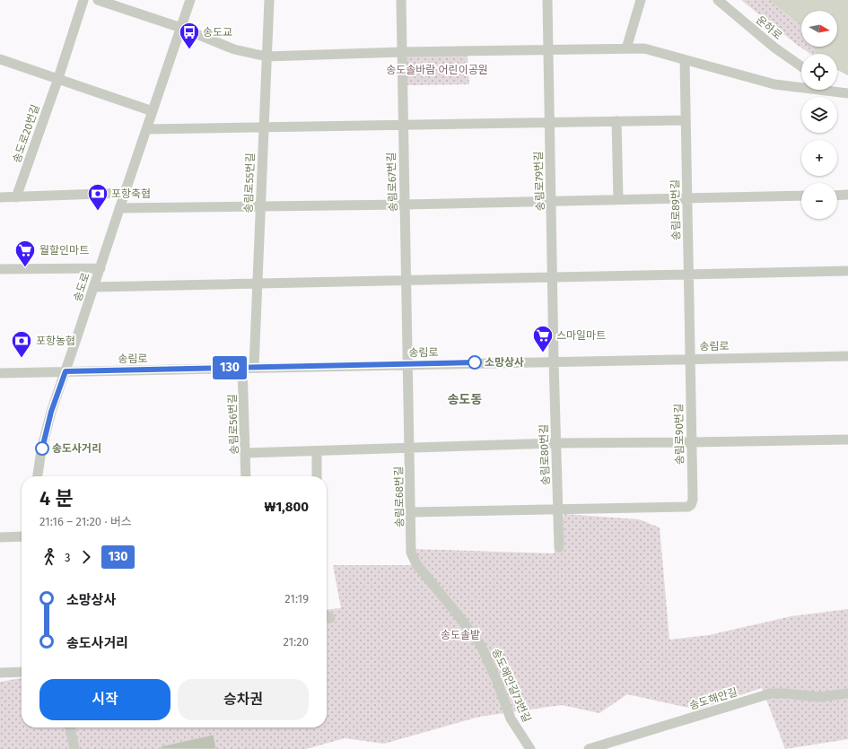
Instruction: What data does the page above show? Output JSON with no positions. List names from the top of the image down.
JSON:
{
  "streets": {
    "street": [
      "운하로",
      "송도로20번길",
      "송림로79번길",
      "송림로67번길",
      "송림로55번길",
      "송림로89번길",
      "송도로",
      "송림로",
      "송림로56번길",
      "송림로90번길",
      "송림로80번길",
      "송림로68번길",
      "송도해안길73번길",
      "송도해안길"
    ]
  },
  "crossings": [
    ["송림로79번길", "송림로"],
    ["송림로79번길", "송림로80번길"],
    ["송림로67번길", "송림로"],
    ["송림로67번길", "송림로68번길"],
    ["송림로55번길", "송림로"],
    ["송림로89번길", "송림로"],
    ["송림로89번길", "송림로90번길"],
    ["송도로", "송림로"],
    ["송림로", "송림로56번길"],
    ["송림로", "송림로90번길"],
    ["송림로", "송림로80번길"],
    ["송림로", "송림로68번길"],
    ["송림로90번길", "송림로80번길"],
    ["송림로68번길", "송도해안길73번길"]
  ],
  "districts": ["송도동"],
  "parks": ["송도솔바람 어린이공원", "송도솔밭"],
  "places": {
    "bus stop": ["송도교"],
    "bank": ["포항축협", "포항농협"],
    "supermarket": ["월할인마트", "스마일마트"],
    "other": ["소망상사", "송도사거리"]
  },
  "lines": ["bus line 130"],
  "north": "right",
  "page": {
    "on_map": "130",
    "map_buttons": ["+", "−"],
    "heading": ["4 분", "21:16 – 21:20 · 버스", "₩1,800"],
    "legs": ["3", "130"],
    "list": [
      {
        "name": "소망상사",
        "value": "21:19"
      },
      {
        "name": "송도사거리",
        "value": "21:20"
      }
    ],
    "buttons": ["시작", "승차권"]
  }
}
